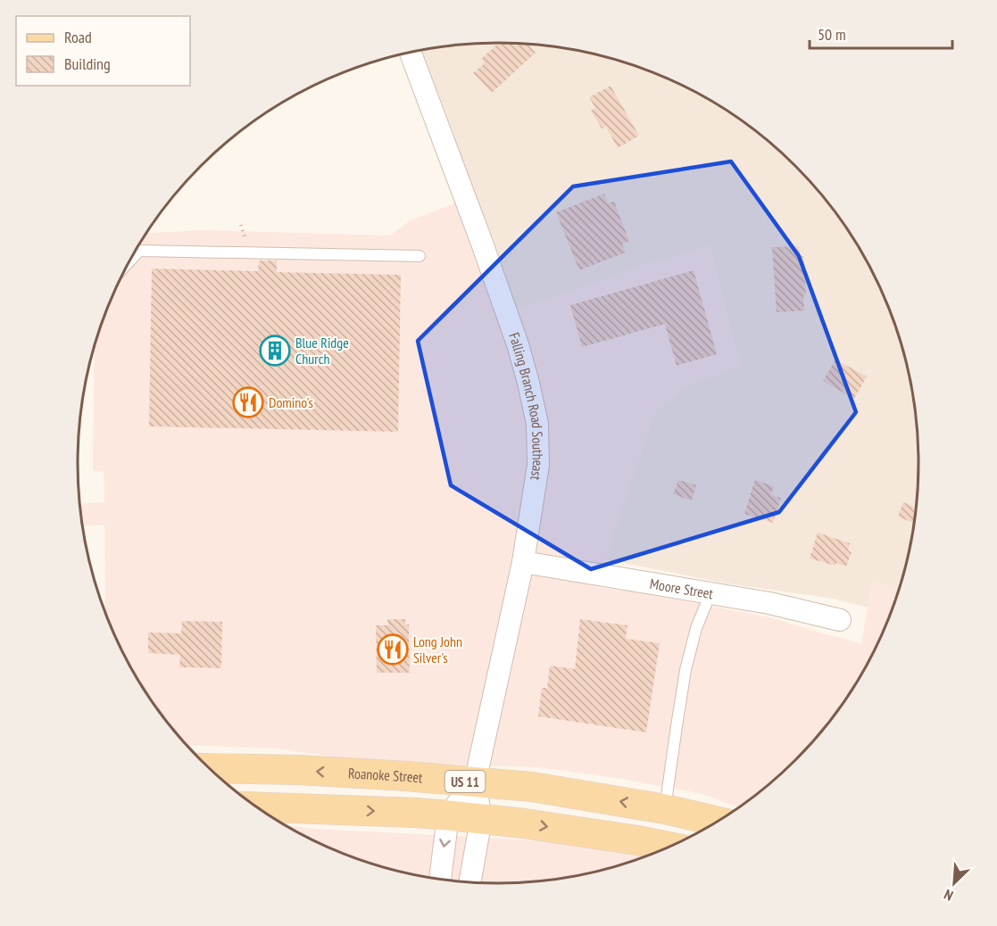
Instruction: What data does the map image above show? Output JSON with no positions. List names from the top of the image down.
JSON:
{
  "streets": {
    "main road": ["Roanoke Street", "US 11"],
    "street": ["Falling Branch Road Southeast", "Moore Street"]
  },
  "crossings": [
    ["Falling Branch Road Southeast", "Moore Street"],
    ["Falling Branch Road Southeast", "Roanoke Street"]
  ],
  "places": {
    "building": ["Blue Ridge Church"],
    "restaurant": ["Domino's", "Long John Silver's"]
  },
  "legend": ["Road", "Building"],
  "scale_bar": "50 m",
  "north": "bottom left"
}
